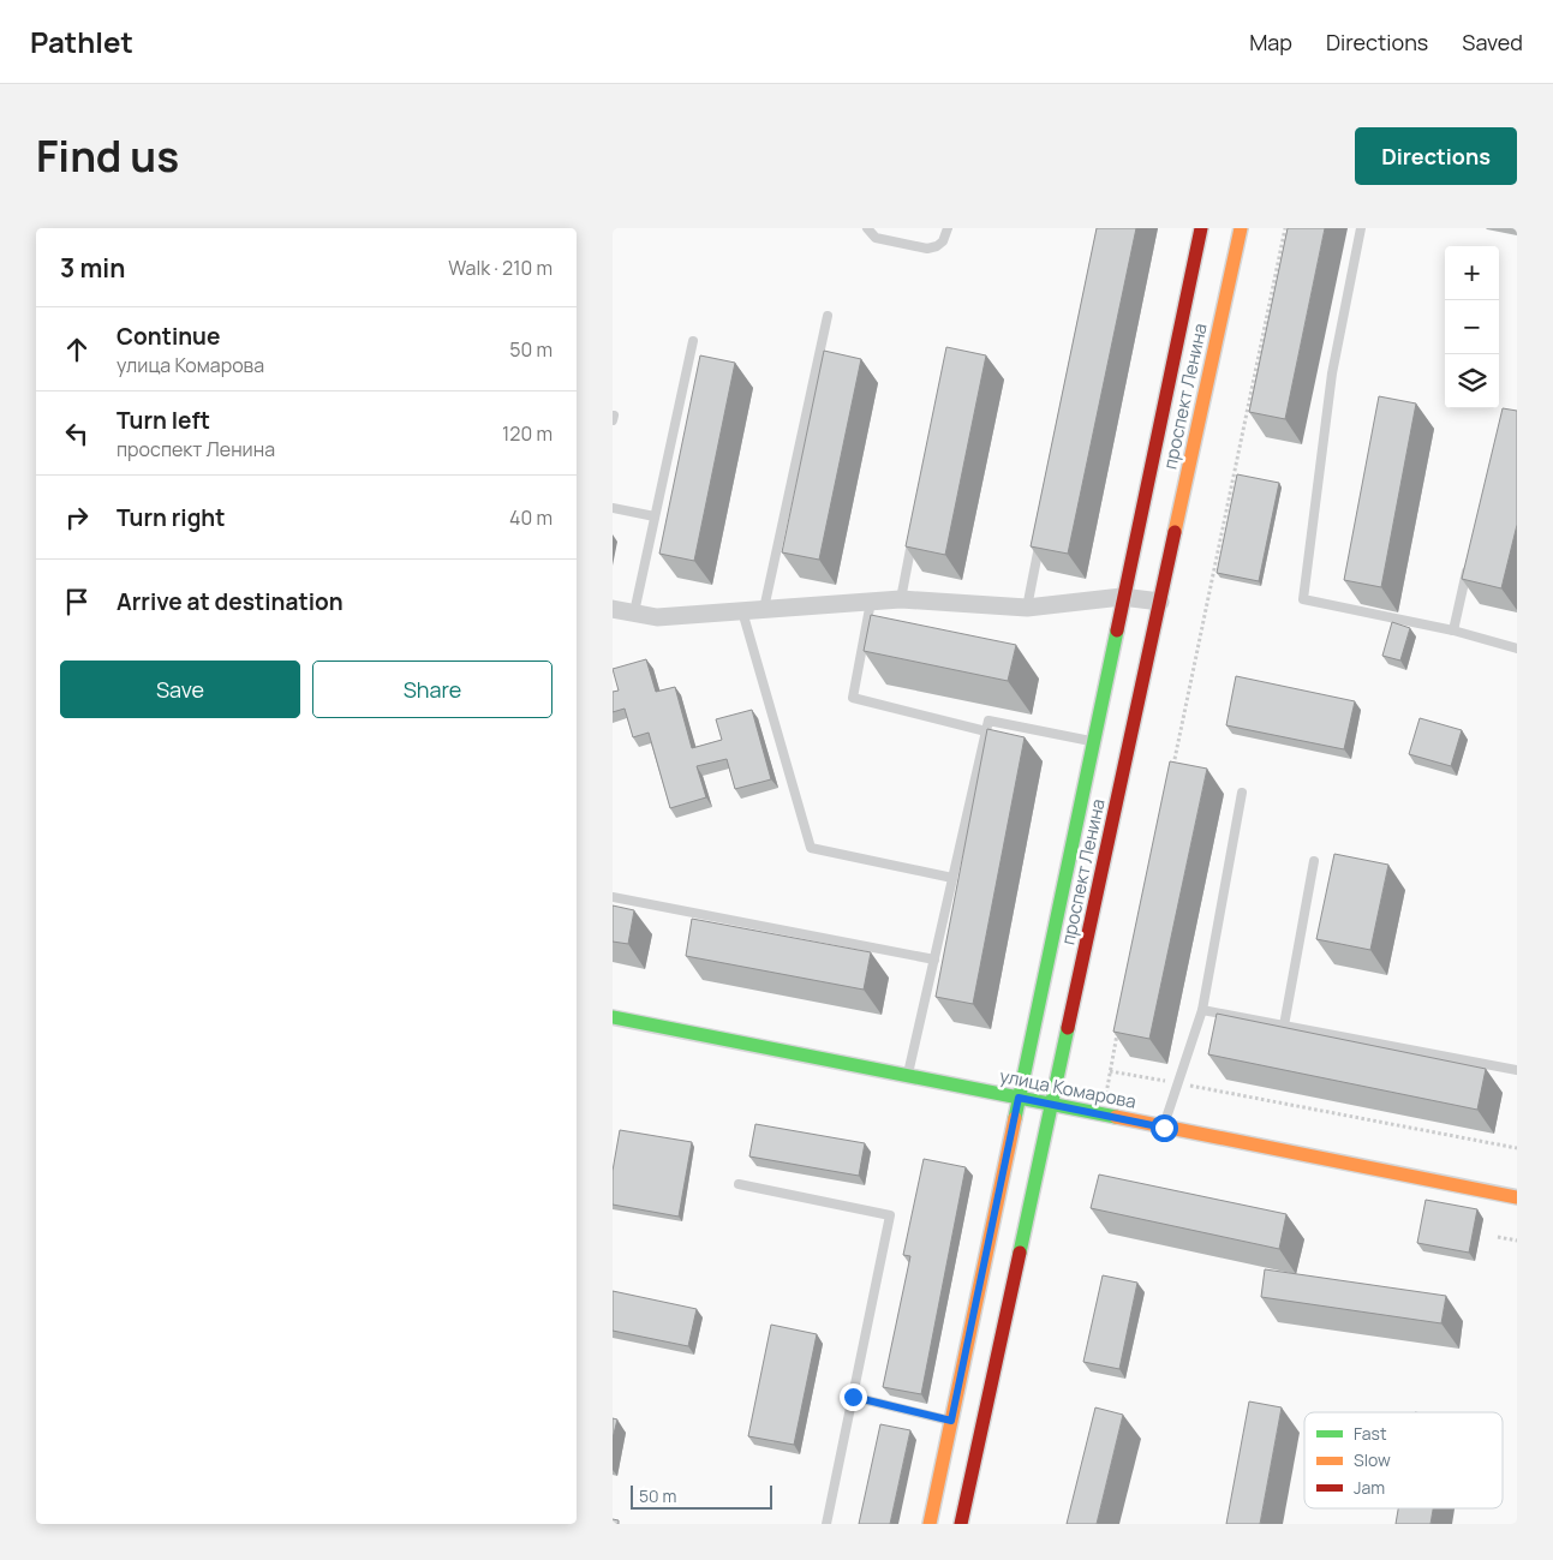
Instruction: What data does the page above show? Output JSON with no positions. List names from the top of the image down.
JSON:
{
  "streets": {
    "street": ["проспект Ленина", "улица Комарова"]
  },
  "crossings": [
    ["проспект Ленина", "улица Комарова"]
  ],
  "legend": ["Fast", "Slow", "Jam"],
  "scale_bar": "50 m",
  "page": {
    "header": "Pathlet",
    "nav": ["Map", "Directions", "Saved"],
    "title": "Find us",
    "buttons": [
      "Directions",
      ["Save", "Share"]
    ],
    "heading": ["3 min", "Walk · 210 m"],
    "map_buttons": ["+", "−"],
    "list": [
      ["Continue", "улица Комарова", "50 m"],
      ["Turn left", "проспект Ленина", "120 m"],
      ["Turn right", "40 m"],
      "Arrive at destination"
    ],
    "scale": "50 m"
  }
}
